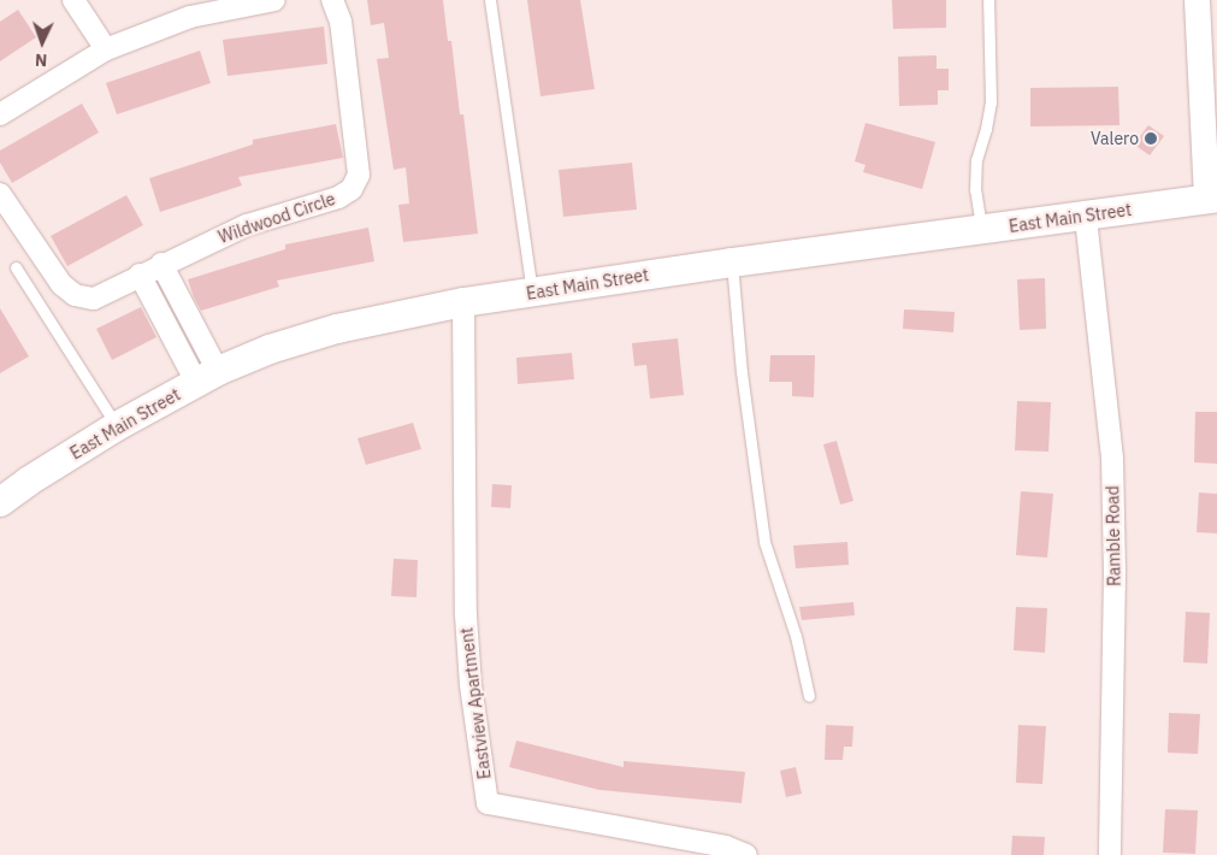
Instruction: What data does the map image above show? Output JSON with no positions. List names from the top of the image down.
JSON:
{
  "streets": {
    "main road": ["East Main Street"],
    "street": ["Wildwood Circle", "Ramble Road", "Eastview Apartment"]
  },
  "crossings": [
    ["East Main Street", "Ramble Road"],
    ["East Main Street", "Eastview Apartment"]
  ],
  "places": ["Valero"],
  "north": "bottom"
}
